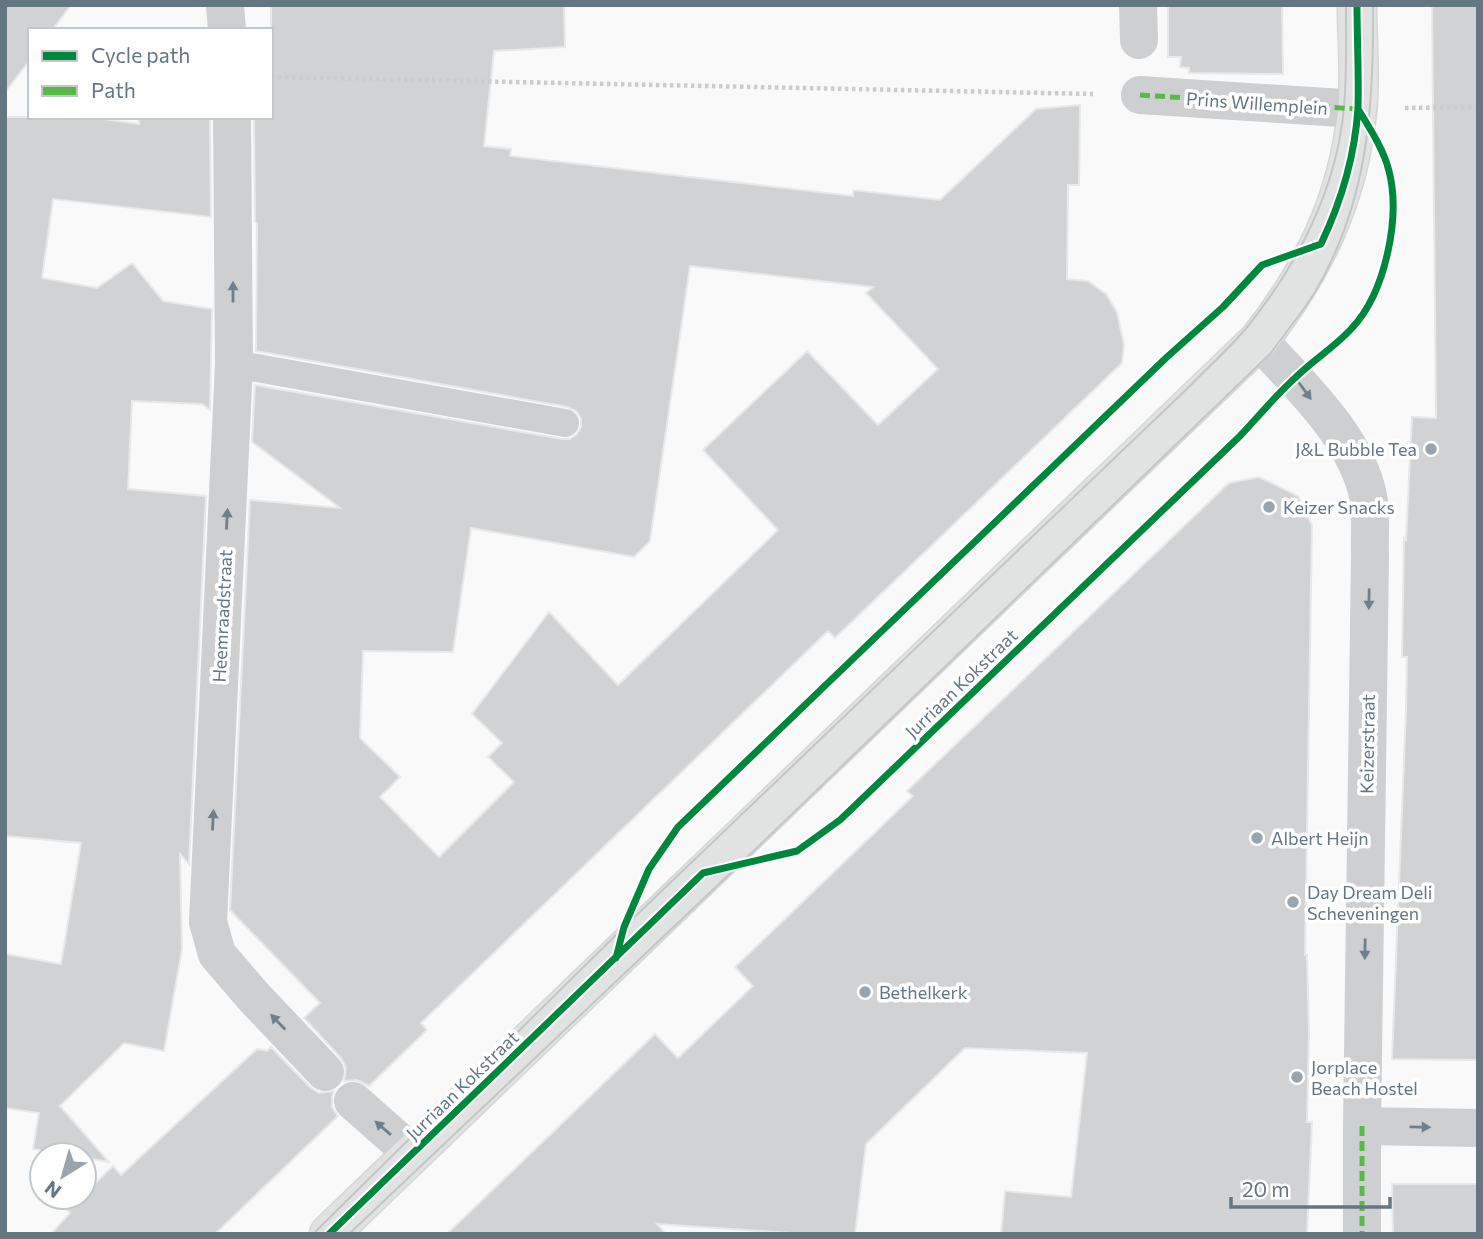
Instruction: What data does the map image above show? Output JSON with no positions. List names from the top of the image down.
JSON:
{
  "streets": {
    "main road": ["Jurriaan Kokstraat"],
    "street": ["Prins Willemplein", "Heemraadstraat", "Keizerstraat"]
  },
  "crossings": [
    ["Prins Willemplein", "Jurriaan Kokstraat"],
    ["Jurriaan Kokstraat", "Keizerstraat"]
  ],
  "one_way": ["Heemraadstraat", "Keizerstraat"],
  "places": [
    "J&L Bubble Tea",
    "Keizer Snacks",
    "Albert Heijn",
    "Day Dream Deli Scheveningen",
    "Bethelkerk",
    "Jorplace Beach Hostel"
  ],
  "legend": ["Cycle path", "Path"],
  "scale_bar": "20 m",
  "north": "bottom left"
}
